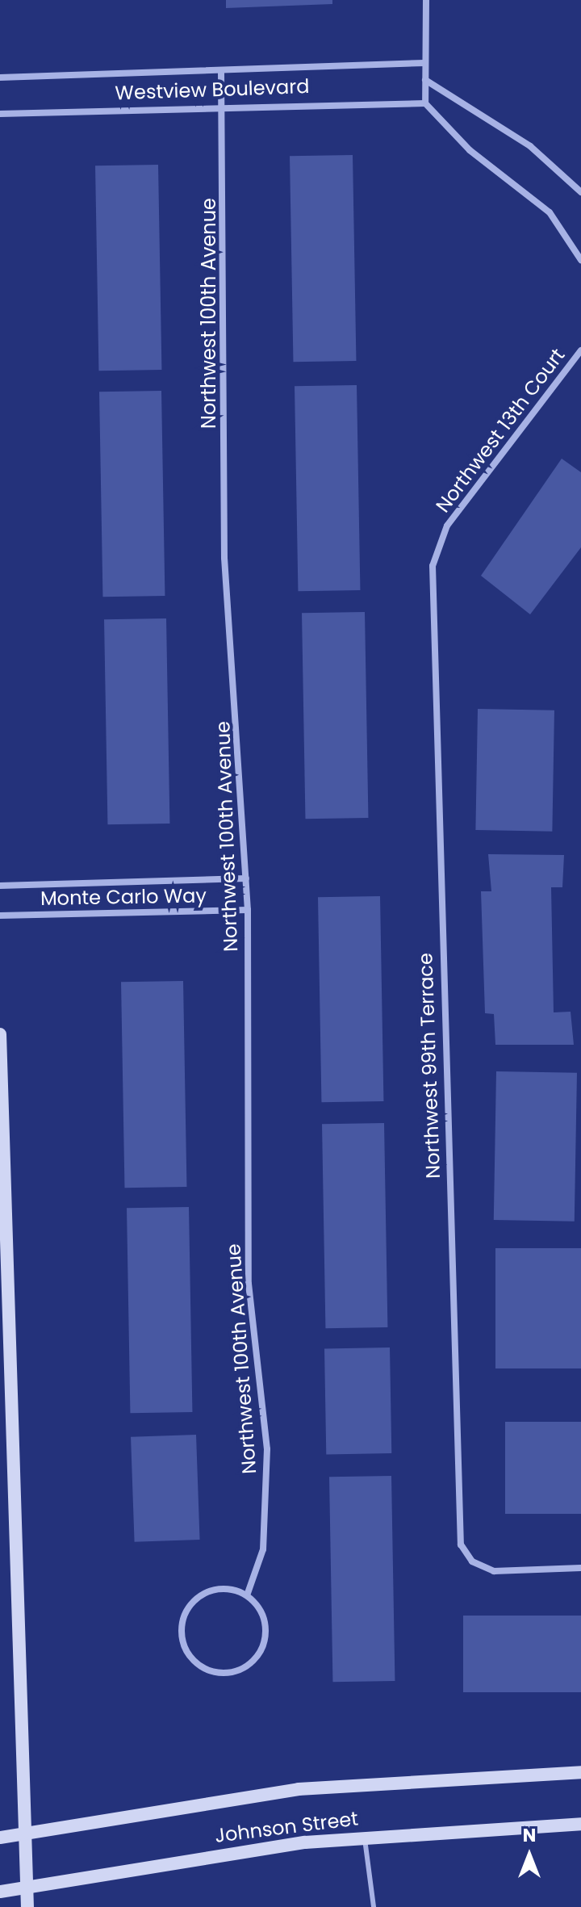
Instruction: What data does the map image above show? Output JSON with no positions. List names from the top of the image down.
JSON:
{
  "streets": {
    "street": [
      "Westview Boulevard",
      "Northwest 100th Avenue",
      "Northwest 13th Court",
      "Monte Carlo Way",
      "Northwest 99th Terrace",
      "Johnson Street"
    ]
  },
  "crossings": [
    ["Westview Boulevard", "Northwest 100th Avenue"],
    ["Northwest 100th Avenue", "Monte Carlo Way"],
    ["Northwest 13th Court", "Northwest 99th Terrace"]
  ],
  "north": "top"
}
